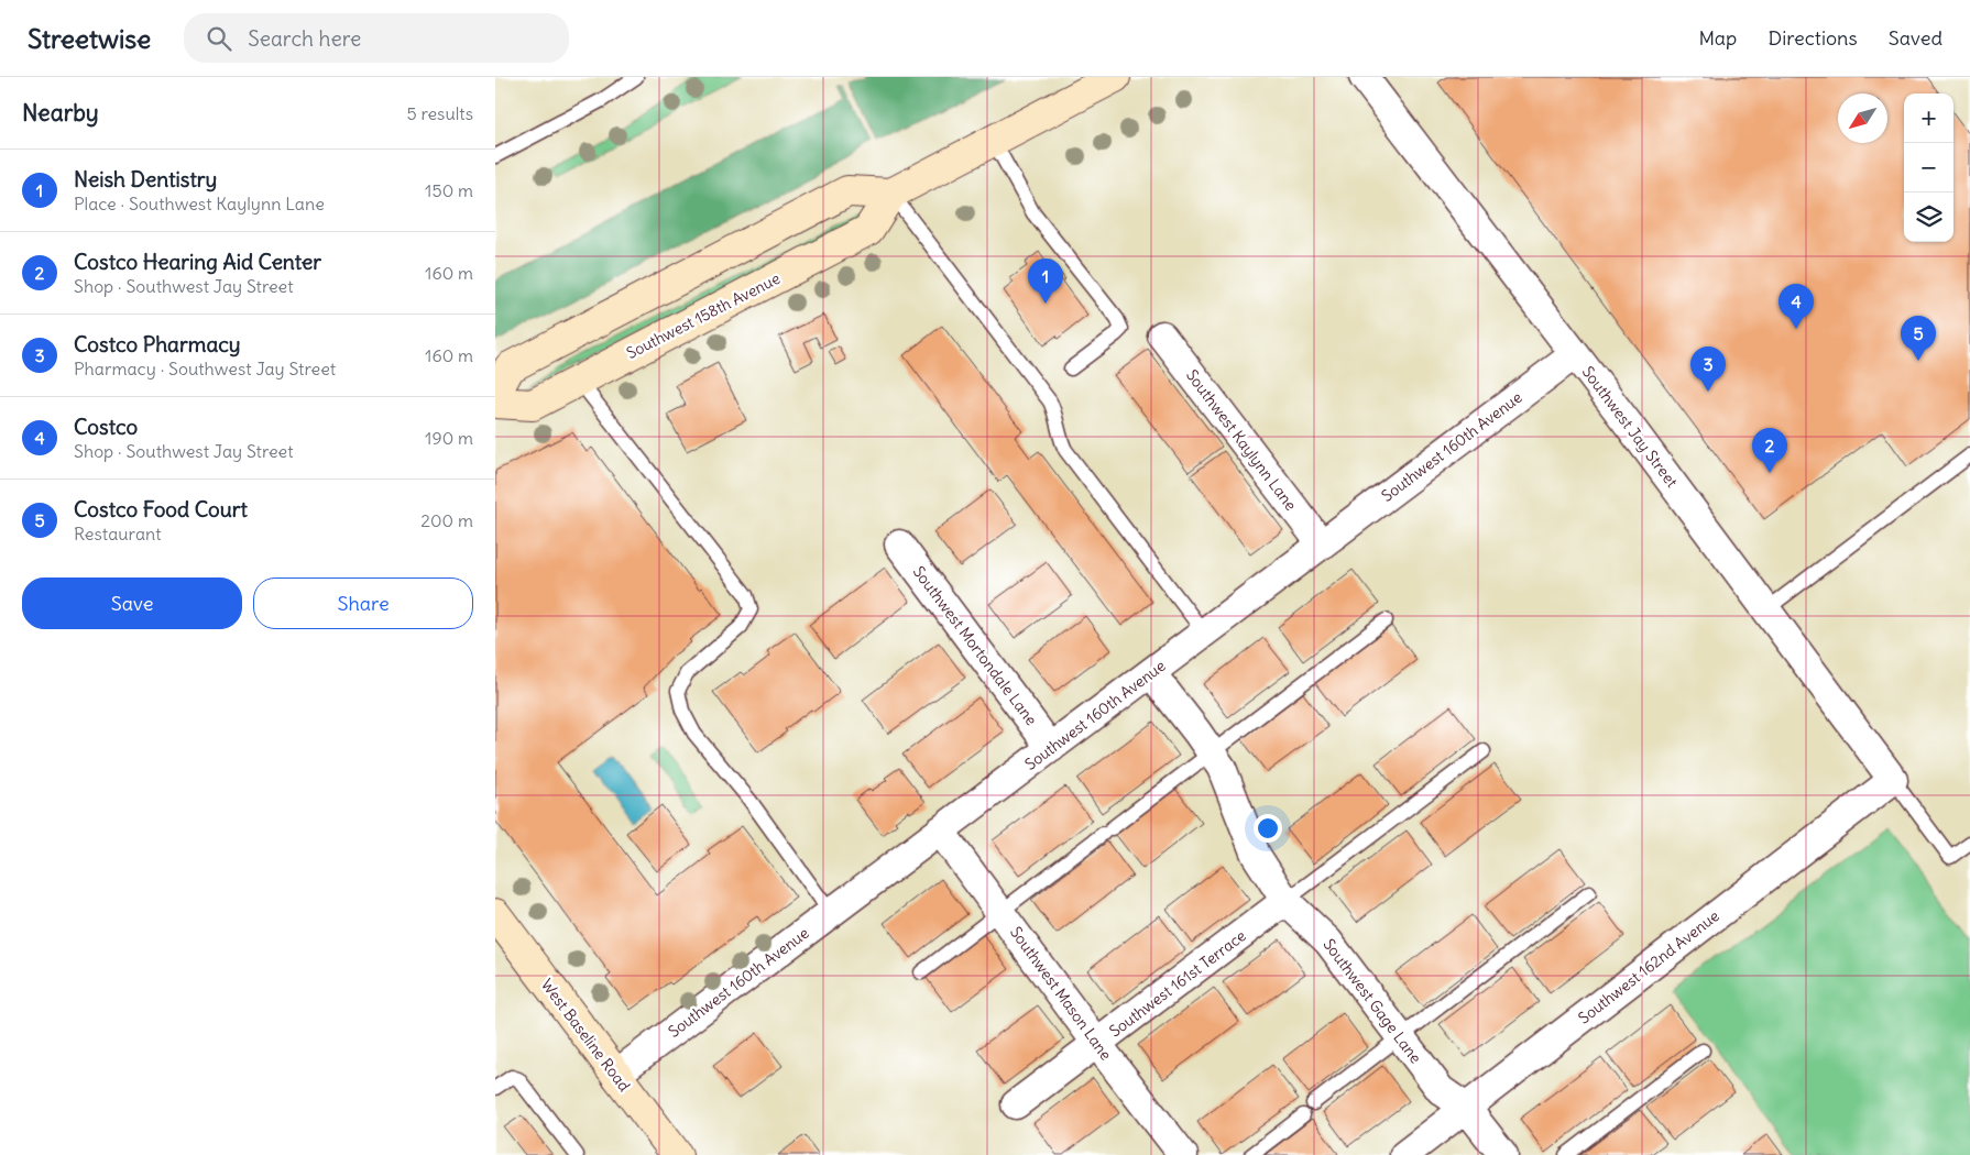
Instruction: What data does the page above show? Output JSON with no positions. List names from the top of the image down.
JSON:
{
  "streets": {
    "main road": ["Southwest 158th Avenue", "West Baseline Road"],
    "street": [
      "Southwest Jay Street",
      "Southwest Kaylynn Lane",
      "Southwest 160th Avenue",
      "Southwest Mortondale Lane",
      "Southwest 162nd Avenue",
      "Southwest 161st Terrace",
      "Southwest Mason Lane",
      "Southwest Gage Lane"
    ]
  },
  "crossings": [
    ["Southwest Jay Street", "Southwest 160th Avenue"],
    ["Southwest Jay Street", "Southwest 162nd Avenue"],
    ["Southwest Kaylynn Lane", "Southwest 160th Avenue"],
    ["Southwest 160th Avenue", "Southwest Mortondale Lane"],
    ["Southwest 160th Avenue", "Southwest Mason Lane"],
    ["Southwest 160th Avenue", "Southwest Gage Lane"],
    ["Southwest 160th Avenue", "West Baseline Road"],
    ["Southwest 162nd Avenue", "Southwest Gage Lane"],
    ["Southwest 161st Terrace", "Southwest Mason Lane"],
    ["Southwest 161st Terrace", "Southwest Gage Lane"]
  ],
  "north": "bottom left",
  "page": {
    "header": "Streetwise",
    "search": "Search here",
    "nav": ["Map", "Directions", "Saved"],
    "heading": ["Nearby", "5 results"],
    "map_buttons": ["+", "−"],
    "list": [
      {
        "mark": "1",
        "name": "Neish Dentistry",
        "note": "Place · Southwest Kaylynn Lane",
        "value": "150 m"
      },
      {
        "mark": "2",
        "name": "Costco Hearing Aid Center",
        "note": "Shop · Southwest Jay Street",
        "value": "160 m"
      },
      {
        "mark": "3",
        "name": "Costco Pharmacy",
        "note": "Pharmacy · Southwest Jay Street",
        "value": "160 m"
      },
      {
        "mark": "4",
        "name": "Costco",
        "note": "Shop · Southwest Jay Street",
        "value": "190 m"
      },
      {
        "mark": "5",
        "name": "Costco Food Court",
        "note": "Restaurant",
        "value": "200 m"
      }
    ],
    "pins": [
      "1",
      "4",
      "5",
      "3",
      "2"
    ],
    "buttons": ["Save", "Share"]
  }
}
